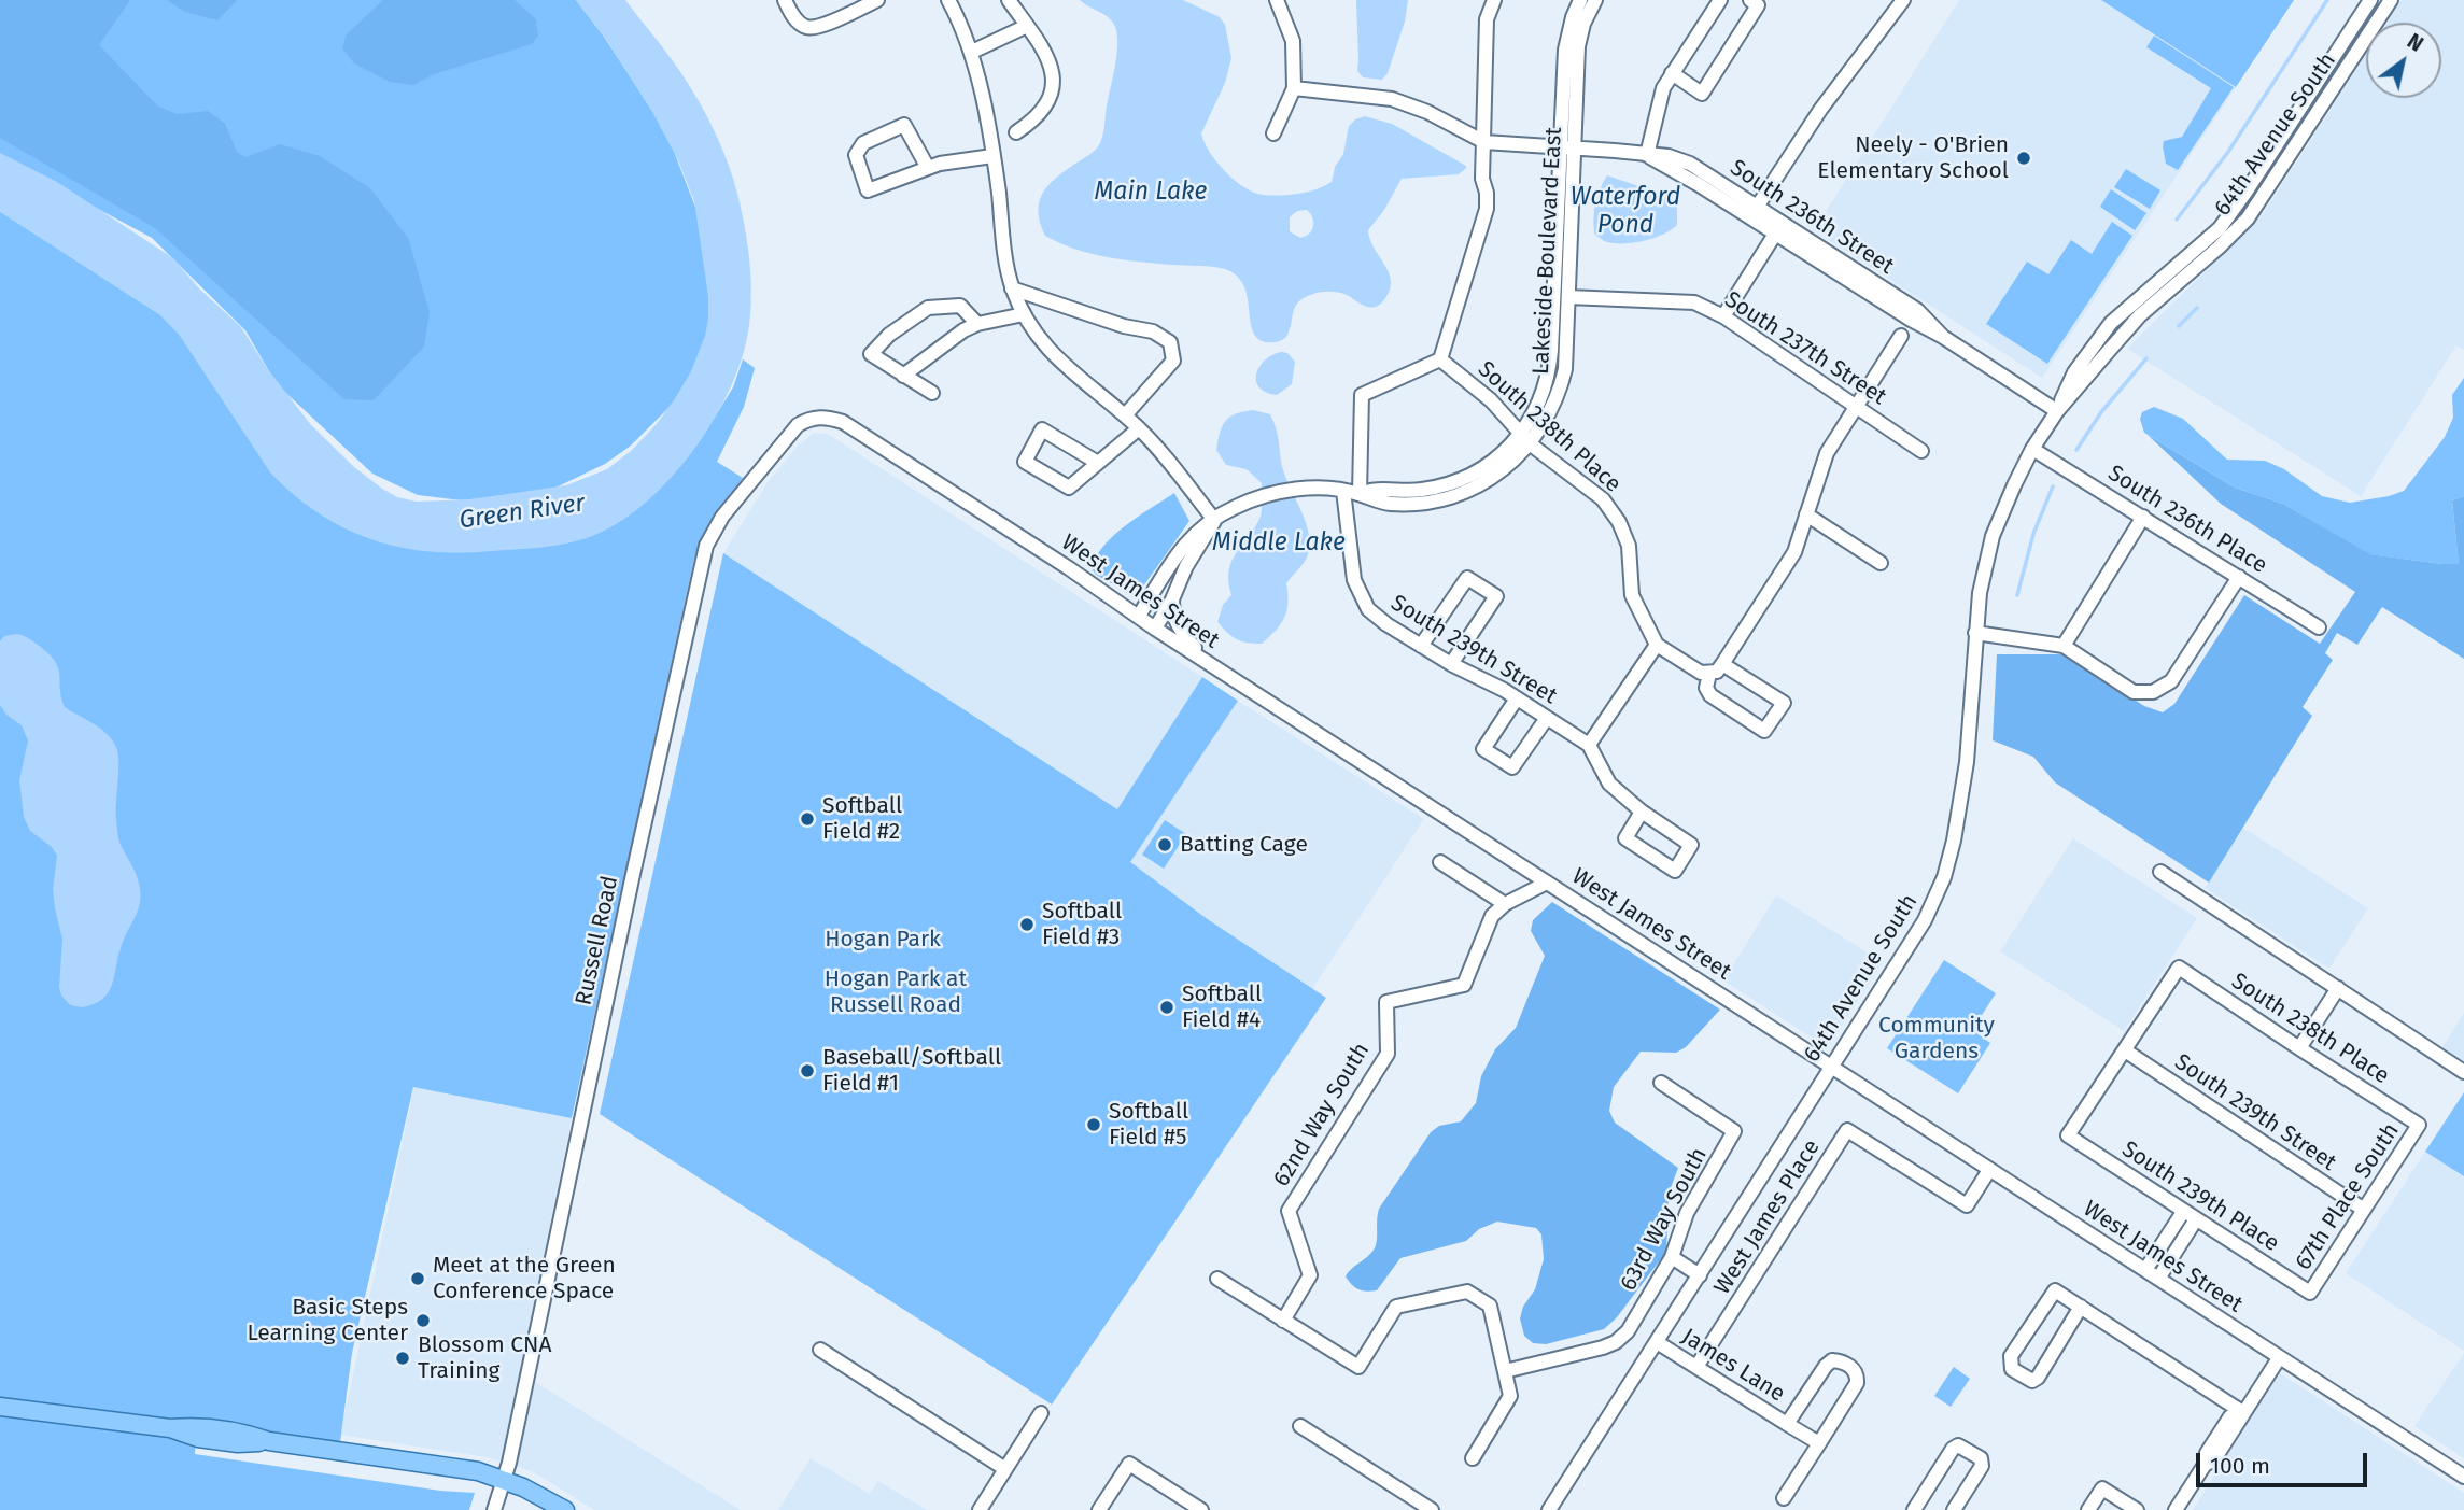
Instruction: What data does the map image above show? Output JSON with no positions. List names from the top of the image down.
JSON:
{
  "streets": {
    "street": [
      "64th Avenue South",
      "South 236th Street",
      "Lakeside Boulevard East",
      "South 237th Street",
      "South 238th Place",
      "South 236th Place",
      "West James Street",
      "South 239th Street",
      "Russell Road",
      "62nd Way South",
      "South 239th Place",
      "67th Place South",
      "West James Place",
      "63rd Way South",
      "James Lane"
    ]
  },
  "crossings": [
    ["64th Avenue South", "South 236th Street"],
    ["64th Avenue South", "South 236th Place"],
    ["64th Avenue South", "West James Street"],
    ["64th Avenue South", "James Lane"],
    ["South 236th Street", "Lakeside Boulevard East"],
    ["Lakeside Boulevard East", "South 237th Street"],
    ["Lakeside Boulevard East", "South 238th Place"],
    ["Lakeside Boulevard East", "West James Street"],
    ["Lakeside Boulevard East", "South 239th Street"],
    ["South 238th Place", "South 239th Street"],
    ["South 238th Place", "South 239th Place"],
    ["South 238th Place", "67th Place South"],
    ["West James Street", "Russell Road"],
    ["West James Street", "62nd Way South"],
    ["West James Street", "West James Place"],
    ["South 239th Street", "South 239th Place"],
    ["South 239th Street", "67th Place South"],
    ["South 239th Place", "67th Place South"],
    ["West James Place", "James Lane"]
  ],
  "water": [
    "Main Lake",
    "Waterford Pond",
    "Green River",
    "Middle Lake"
  ],
  "parks": ["Hogan Park", "Hogan Park at Russell Road", "Community Gardens"],
  "places": [
    "Neely - O'Brien Elementary School",
    "Softball Field #2",
    "Batting Cage",
    "Softball Field #3",
    "Softball Field #4",
    "Baseball/Softball Field #1",
    "Softball Field #5",
    "Meet at the Green Conference Space",
    "Basic Steps Learning Center",
    "Blossom CNA Training"
  ],
  "scale_bar": "100 m",
  "north": "top right"
}
